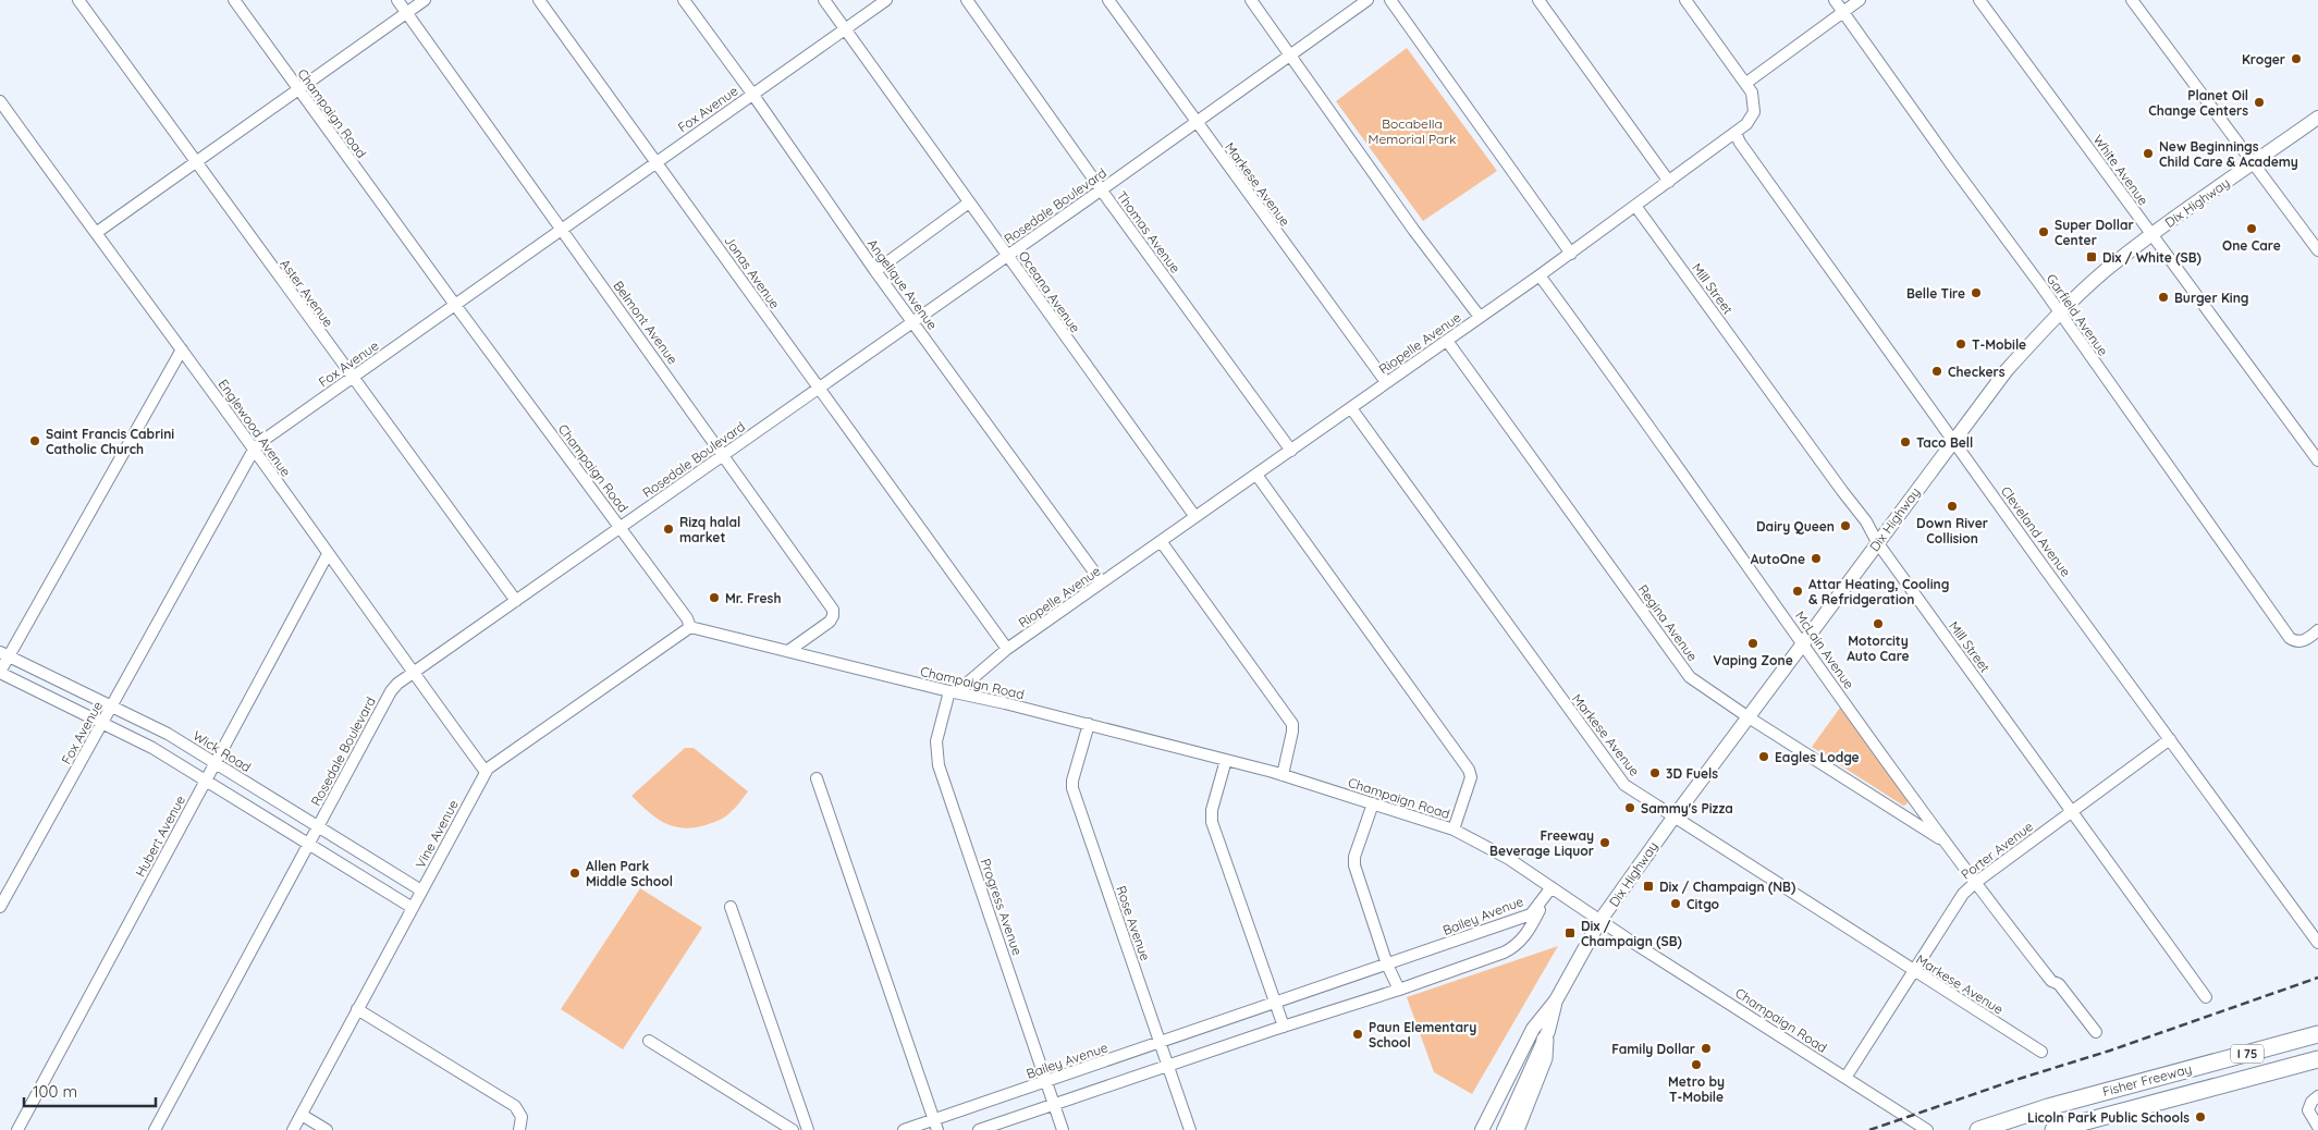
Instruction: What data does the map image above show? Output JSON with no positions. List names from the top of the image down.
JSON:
{
  "streets": {
    "highway": ["I 75", "Fisher Freeway"],
    "main road": ["Dix Highway"],
    "street": [
      "Fox Avenue",
      "Champaign Road",
      "White Avenue",
      "Markese Avenue",
      "Rosedale Boulevard",
      "Thomas Avenue",
      "Jonas Avenue",
      "Angelique Avenue",
      "Mill Street",
      "Oceana Avenue",
      "Aster Avenue",
      "Garfield Avenue",
      "Belmont Avenue",
      "Riopelle Avenue",
      "Englewood Avenue",
      "Cleveland Avenue",
      "Regina Avenue",
      "McLain Avenue",
      "Wick Road",
      "Vine Avenue",
      "Hubert Avenue",
      "Porter Avenue",
      "Progress Avenue",
      "Bailey Avenue",
      "Rose Avenue"
    ]
  },
  "crossings": [
    ["Fox Avenue", "Champaign Road"],
    ["Fox Avenue", "Jonas Avenue"],
    ["Fox Avenue", "Angelique Avenue"],
    ["Fox Avenue", "Oceana Avenue"],
    ["Fox Avenue", "Aster Avenue"],
    ["Fox Avenue", "Belmont Avenue"],
    ["Fox Avenue", "Englewood Avenue"],
    ["Fox Avenue", "Wick Road"],
    ["Champaign Road", "Dix Highway"],
    ["Champaign Road", "Rosedale Boulevard"],
    ["Champaign Road", "Belmont Avenue"],
    ["Champaign Road", "Riopelle Avenue"],
    ["Champaign Road", "Vine Avenue"],
    ["Champaign Road", "Porter Avenue"],
    ["Champaign Road", "Progress Avenue"],
    ["Champaign Road", "Bailey Avenue"],
    ["Champaign Road", "Rose Avenue"],
    ["White Avenue", "Dix Highway"],
    ["Markese Avenue", "Dix Highway"],
    ["Markese Avenue", "Rosedale Boulevard"],
    ["Markese Avenue", "Riopelle Avenue"],
    ["Markese Avenue", "Porter Avenue"],
    ["Dix Highway", "Mill Street"],
    ["Dix Highway", "Garfield Avenue"],
    ["Dix Highway", "Cleveland Avenue"],
    ["Dix Highway", "Regina Avenue"],
    ["Dix Highway", "McLain Avenue"],
    ["Rosedale Boulevard", "Thomas Avenue"],
    ["Rosedale Boulevard", "Jonas Avenue"],
    ["Rosedale Boulevard", "Angelique Avenue"],
    ["Rosedale Boulevard", "Oceana Avenue"],
    ["Rosedale Boulevard", "Aster Avenue"],
    ["Rosedale Boulevard", "Belmont Avenue"],
    ["Rosedale Boulevard", "Englewood Avenue"],
    ["Rosedale Boulevard", "Wick Road"],
    ["Thomas Avenue", "Riopelle Avenue"],
    ["Jonas Avenue", "Riopelle Avenue"],
    ["Angelique Avenue", "Riopelle Avenue"],
    ["Mill Street", "Riopelle Avenue"],
    ["Mill Street", "Porter Avenue"],
    ["Oceana Avenue", "Riopelle Avenue"],
    ["Riopelle Avenue", "Cleveland Avenue"],
    ["Riopelle Avenue", "Regina Avenue"],
    ["Riopelle Avenue", "McLain Avenue"],
    ["Riopelle Avenue", "Progress Avenue"],
    ["Englewood Avenue", "Vine Avenue"],
    ["Englewood Avenue", "Hubert Avenue"],
    ["Cleveland Avenue", "Porter Avenue"],
    ["Regina Avenue", "McLain Avenue"],
    ["McLain Avenue", "Porter Avenue"],
    ["Wick Road", "Vine Avenue"],
    ["Wick Road", "Hubert Avenue"],
    ["Progress Avenue", "Bailey Avenue"],
    ["Bailey Avenue", "Rose Avenue"]
  ],
  "parks": ["Bocabella Memorial Park"],
  "places": {
    "other": [
      "Kroger",
      "Planet Oil Change Centers",
      "New Beginnings Child Care & Academy",
      "One Care",
      "Super Dollar Center",
      "Belle Tire",
      "Burger King",
      "T-Mobile",
      "Checkers",
      "Saint Francis Cabrini Catholic Church",
      "Taco Bell",
      "Down River Collision",
      "Dairy Queen",
      "Rizq halal market",
      "AutoOne",
      "Attar Heating, Cooling & Refridgeration",
      "Mr. Fresh",
      "Motorcity Auto Care",
      "Vaping Zone",
      "Eagles Lodge",
      "3D Fuels",
      "Sammy's Pizza",
      "Freeway Beverage Liquor",
      "Allen Park Middle School",
      "Citgo",
      "Paun Elementary School",
      "Family Dollar",
      "Metro by T-Mobile",
      "Licoln Park Public Schools"
    ],
    "transit": ["Dix / White (SB)", "Dix / Champaign (NB)", "Dix / Champaign (SB)"]
  },
  "scale_bar": "100 m"
}
